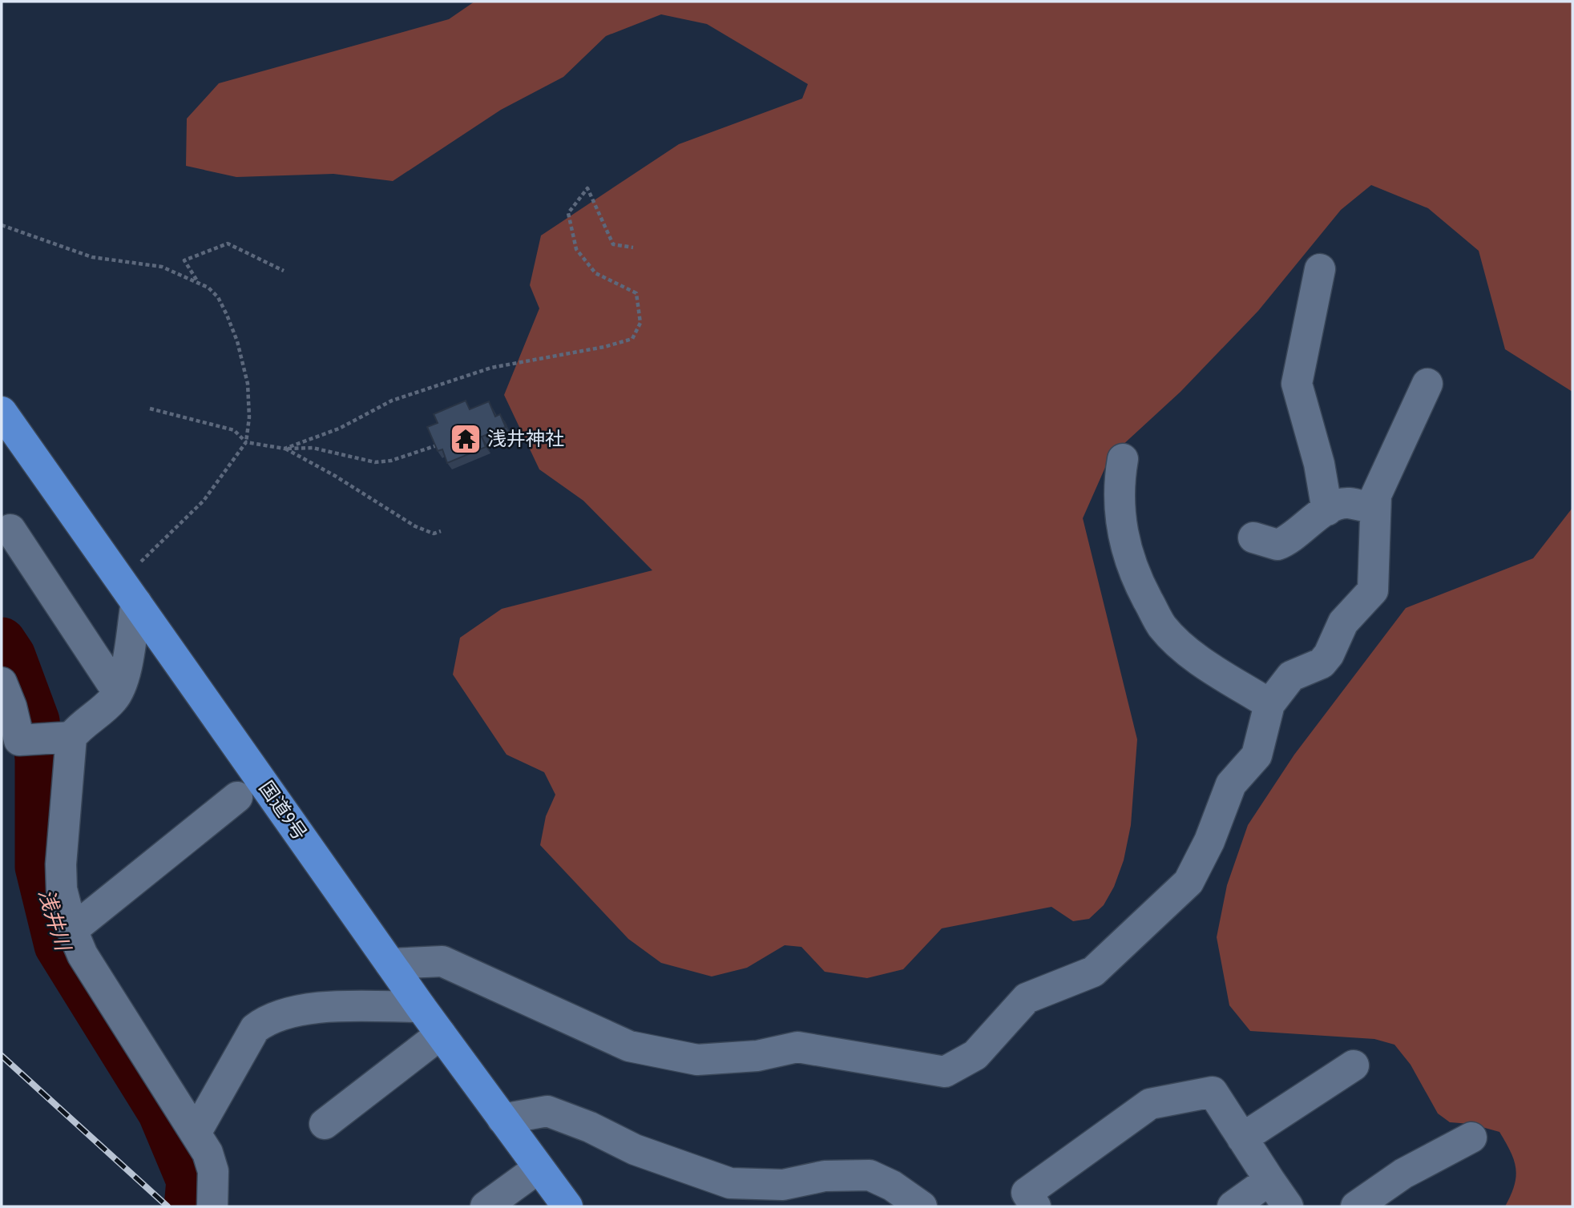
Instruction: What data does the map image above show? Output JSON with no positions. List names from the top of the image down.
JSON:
{
  "streets": {
    "highway": ["国道9号"]
  },
  "water": ["浅井川"],
  "places": {
    "temple": ["浅井神社"]
  }
}
